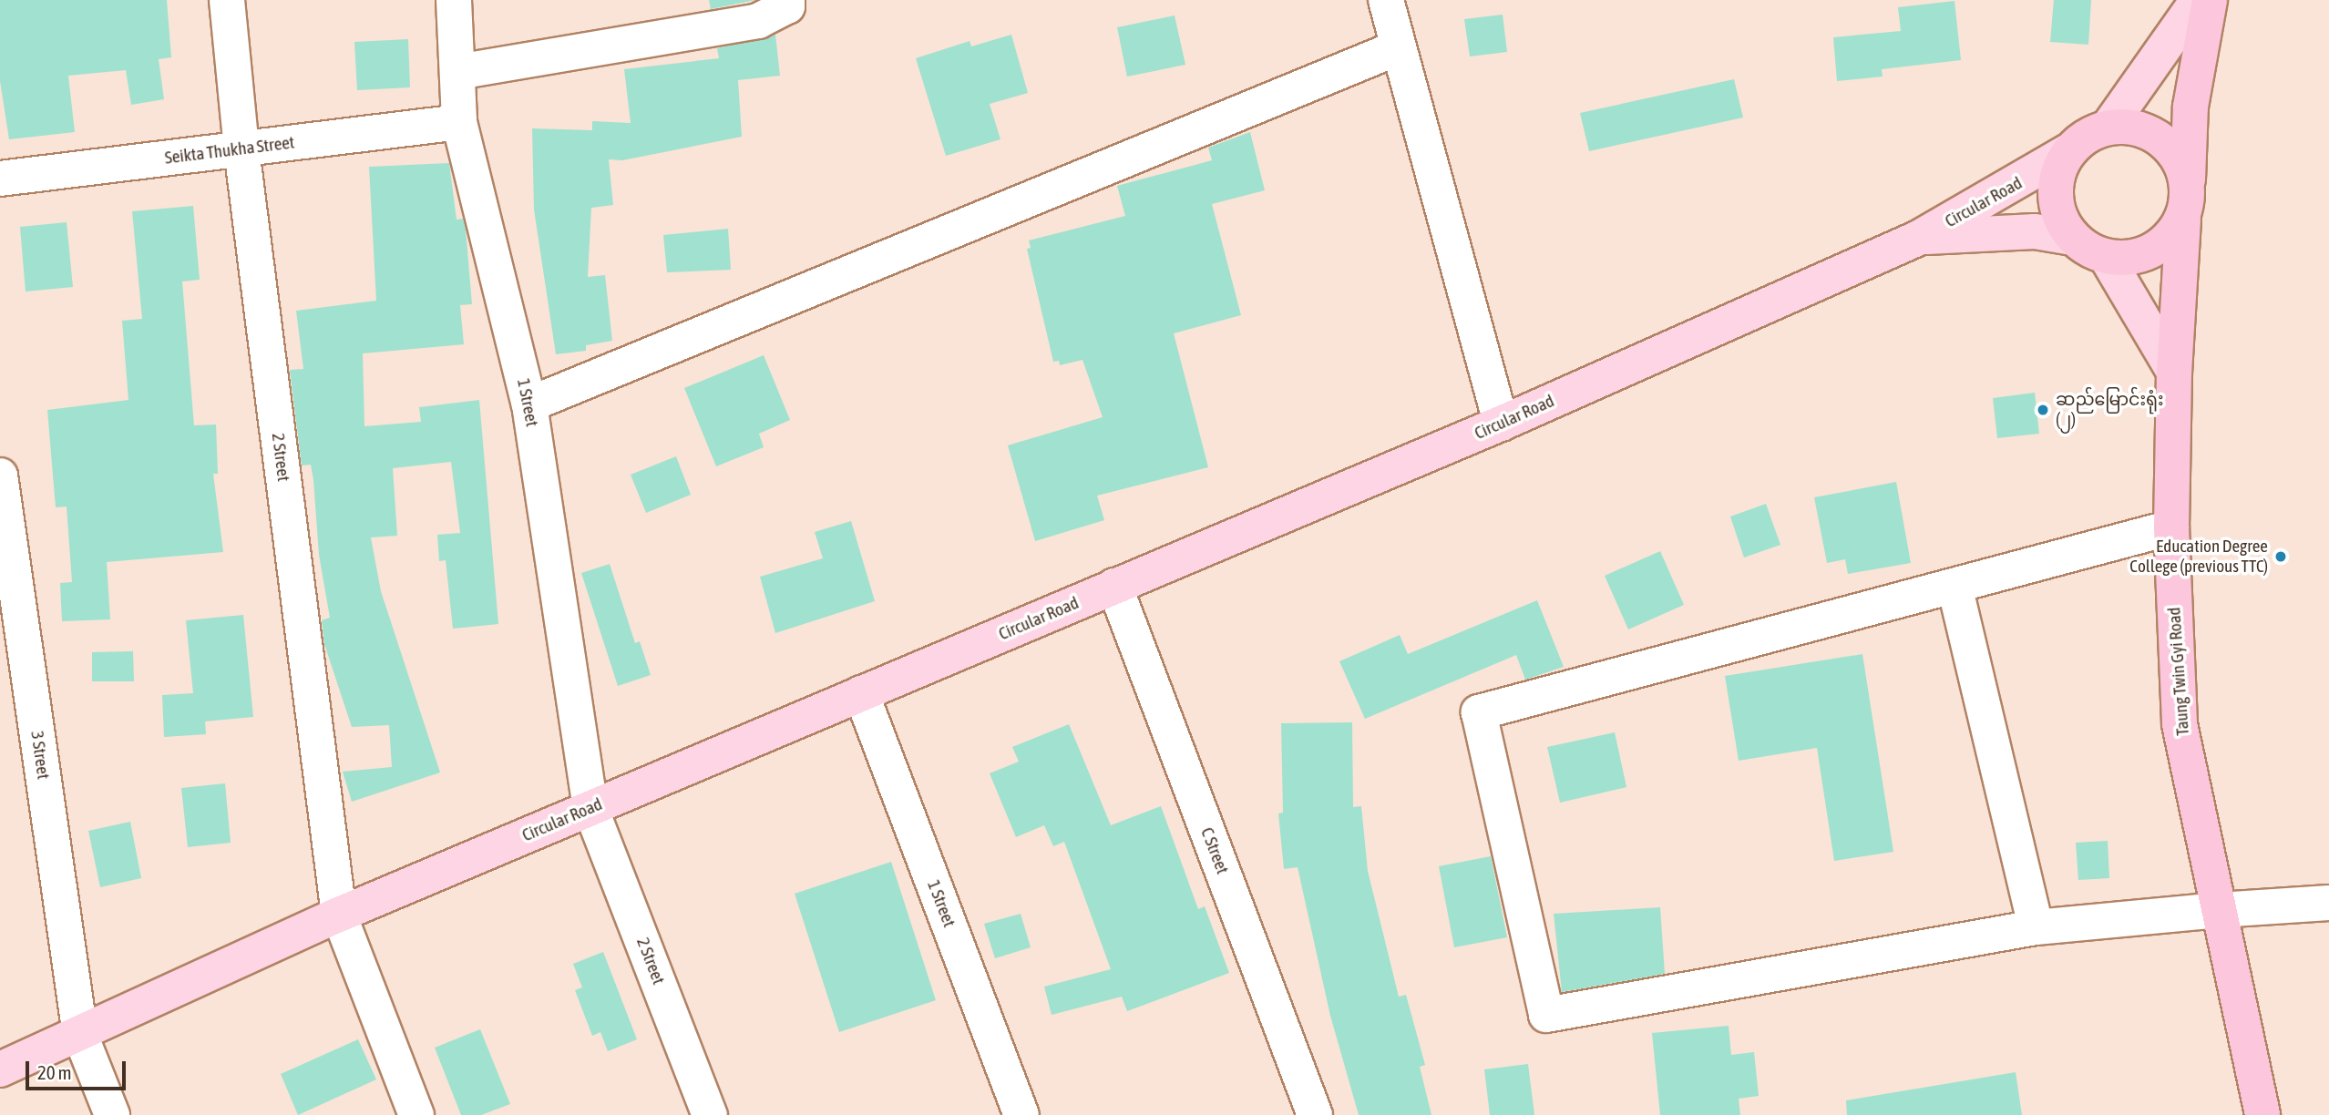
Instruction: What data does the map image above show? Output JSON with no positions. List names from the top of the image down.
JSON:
{
  "streets": {
    "highway": ["Taung Twin Gyi Road"],
    "main road": ["Circular Road"],
    "street": [
      "Seikta Thukha Street",
      "1 Street",
      "2 Street",
      "3 Street",
      "C Street"
    ]
  },
  "crossings": [
    ["Seikta Thukha Street", "1 Street"],
    ["Seikta Thukha Street", "2 Street"],
    ["Circular Road", "1 Street"],
    ["Circular Road", "2 Street"],
    ["Circular Road", "Taung Twin Gyi Road"],
    ["Circular Road", "3 Street"],
    ["Circular Road", "C Street"],
    ["1 Street", "2 Street"]
  ],
  "places": ["ဆည်မြောင်းရုံး (၂)", "Education Degree College (previous TTC)"],
  "scale_bar": "20 m"
}
